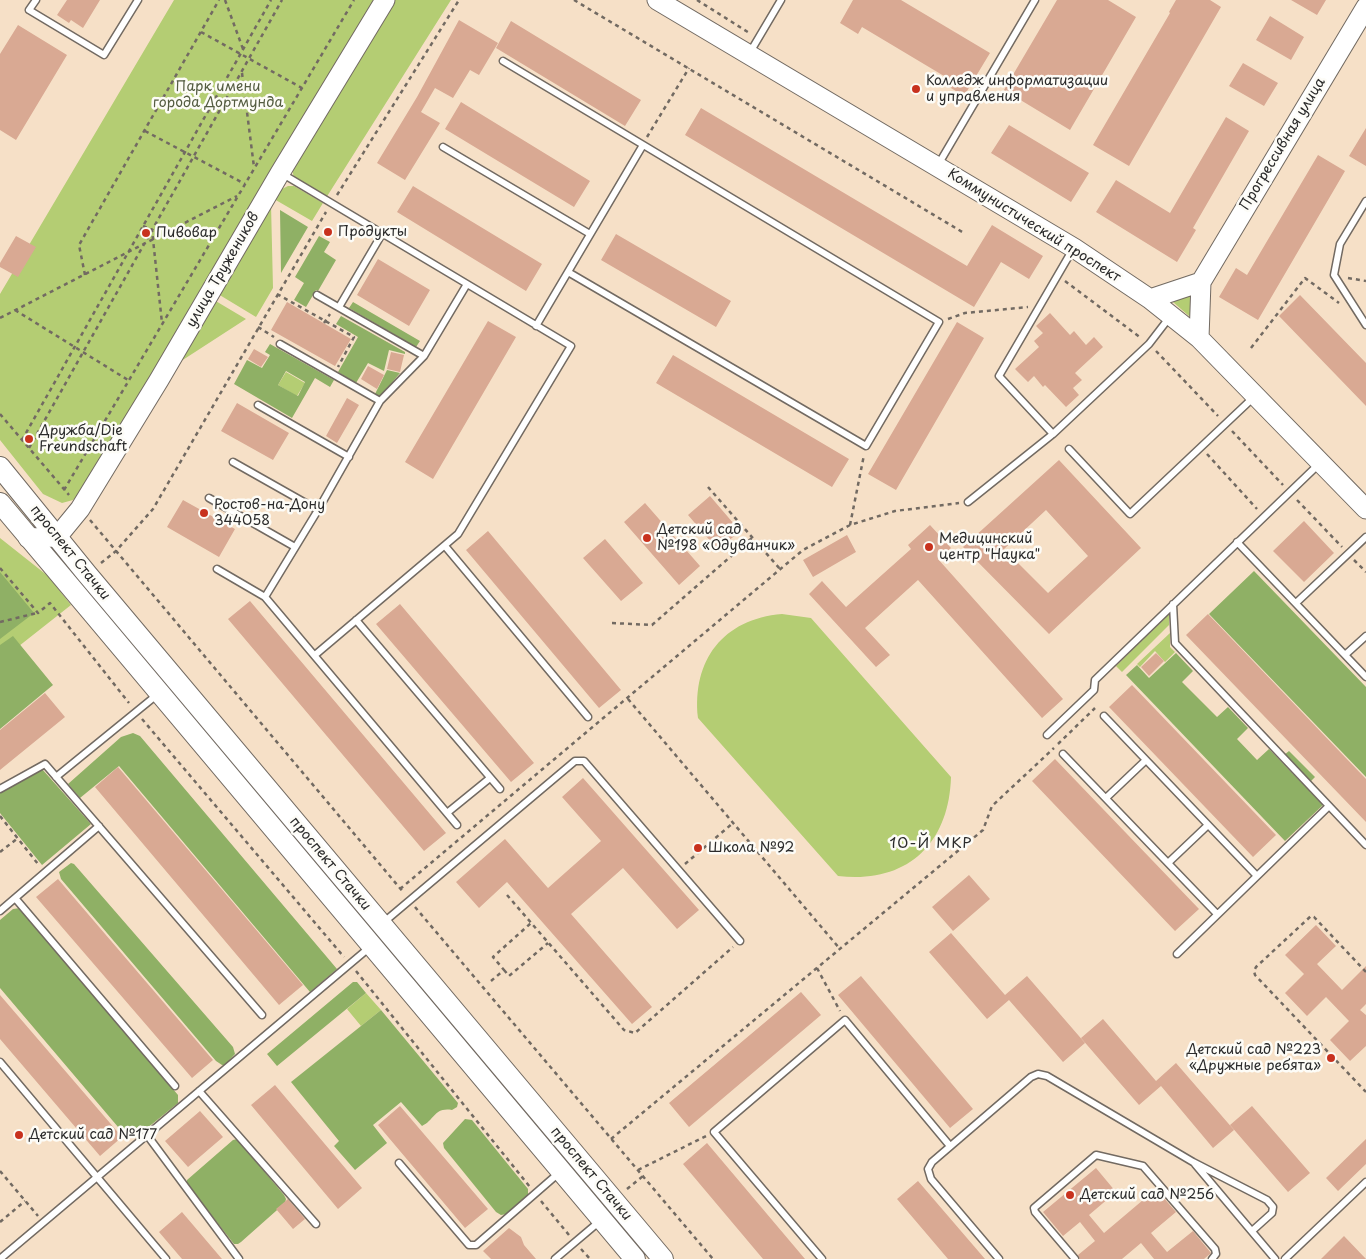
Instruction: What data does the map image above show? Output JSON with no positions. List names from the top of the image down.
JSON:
{
  "streets": {
    "main road": [
      "Прогрессивная улица",
      "Коммунистический проспект",
      "улица Тружеников",
      "проспект Стачки"
    ]
  },
  "crossings": [
    ["улица Тружеников", "проспект Стачки"]
  ],
  "districts": ["10-Й МКР"],
  "parks": ["Парк имени города Дортмунда"],
  "places": [
    "Колледж информатизации и управления",
    "Продукты",
    "Пивовар",
    "Дружба/Die Freundschaft",
    "Ростов-на-Дону 344058",
    "Детский сад №198 «Одуванчик»",
    "Медицинский центр \"Наука\"",
    "Школа №92",
    "Детский сад №223 «Дружные ребята»",
    "Детский сад №177",
    "Детский сад №256"
  ]
}
